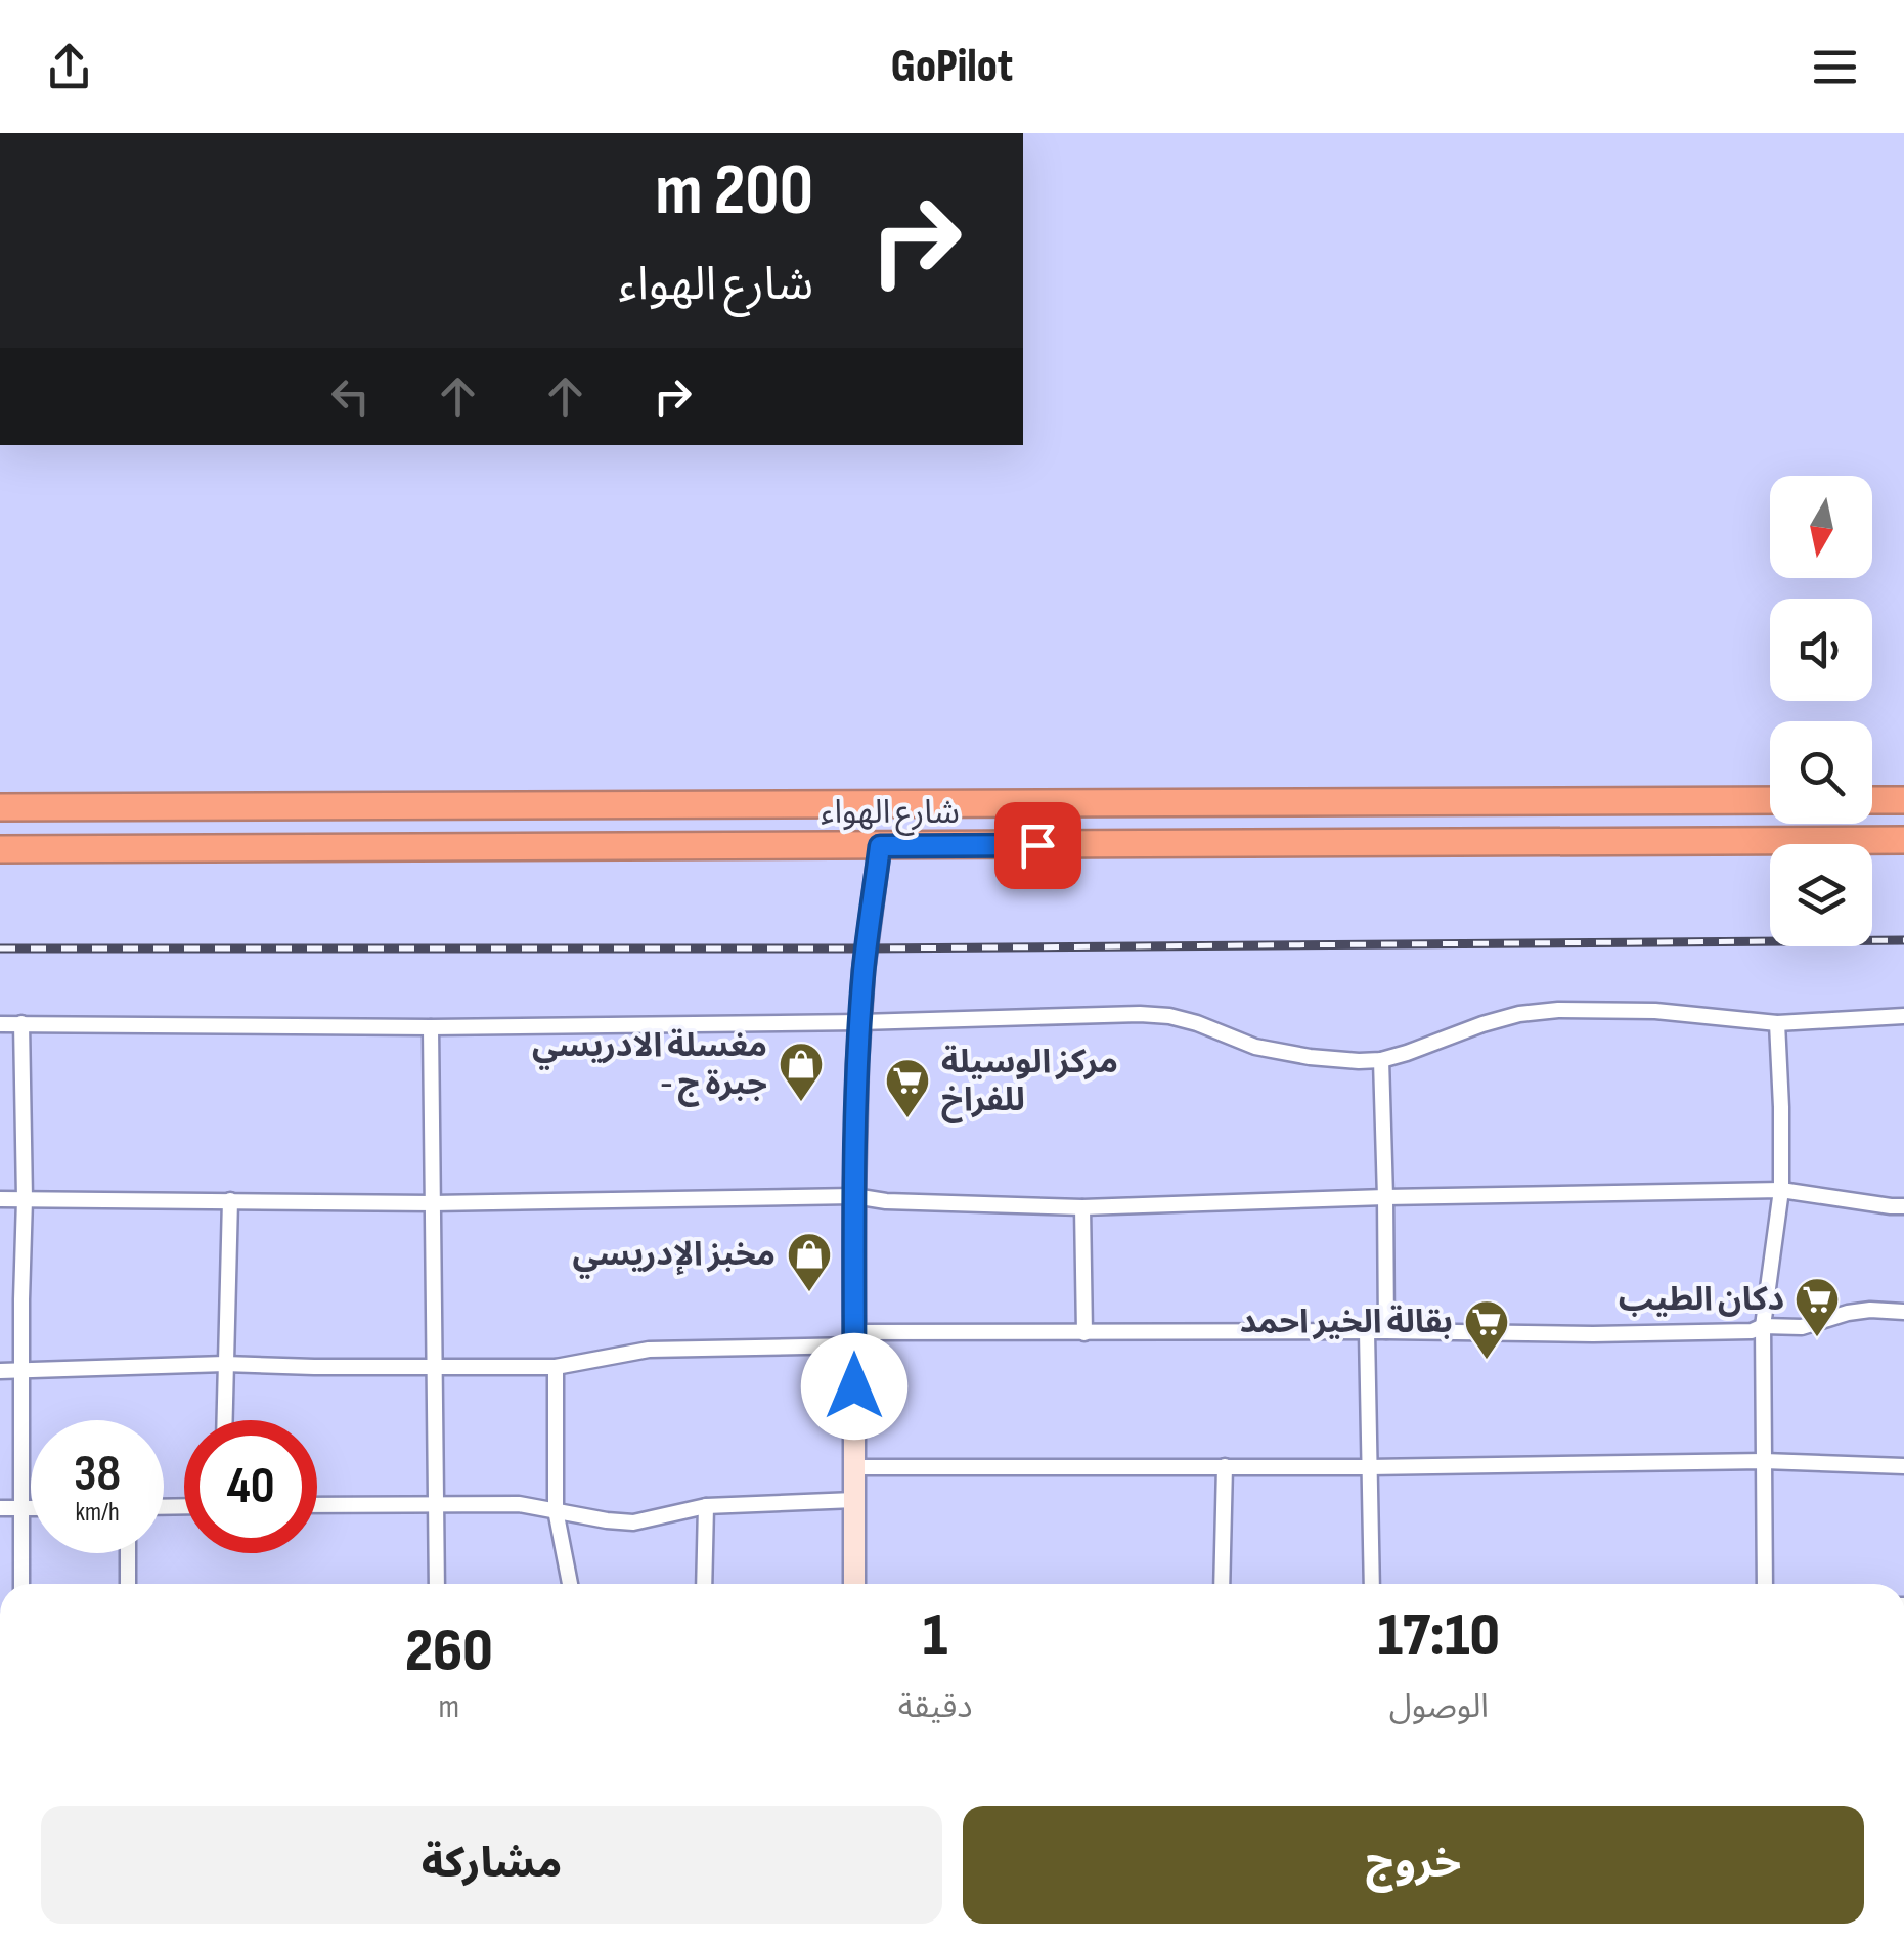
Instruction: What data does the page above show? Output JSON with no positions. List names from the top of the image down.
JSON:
{
  "streets": {
    "highway": ["شارع الهواء"]
  },
  "places": {
    "shop": ["مغسلة الادريسي - جبرة ج", "مخبز الإدريسي"],
    "supermarket": ["مركز الوسيلة للفراخ", "دكان الطيب", "بقالة الخير احمد"]
  },
  "north": "bottom",
  "page": {
    "header": "GoPilot",
    "turn": ["200 m", "شارع الهواء"],
    "speed": "38 km/h",
    "limit": "40",
    "eta": [
      "17:10",
      "الوصول",
      "1",
      "دقيقة",
      "260",
      "m"
    ],
    "buttons": ["خروج", "مشاركة"]
  }
}
